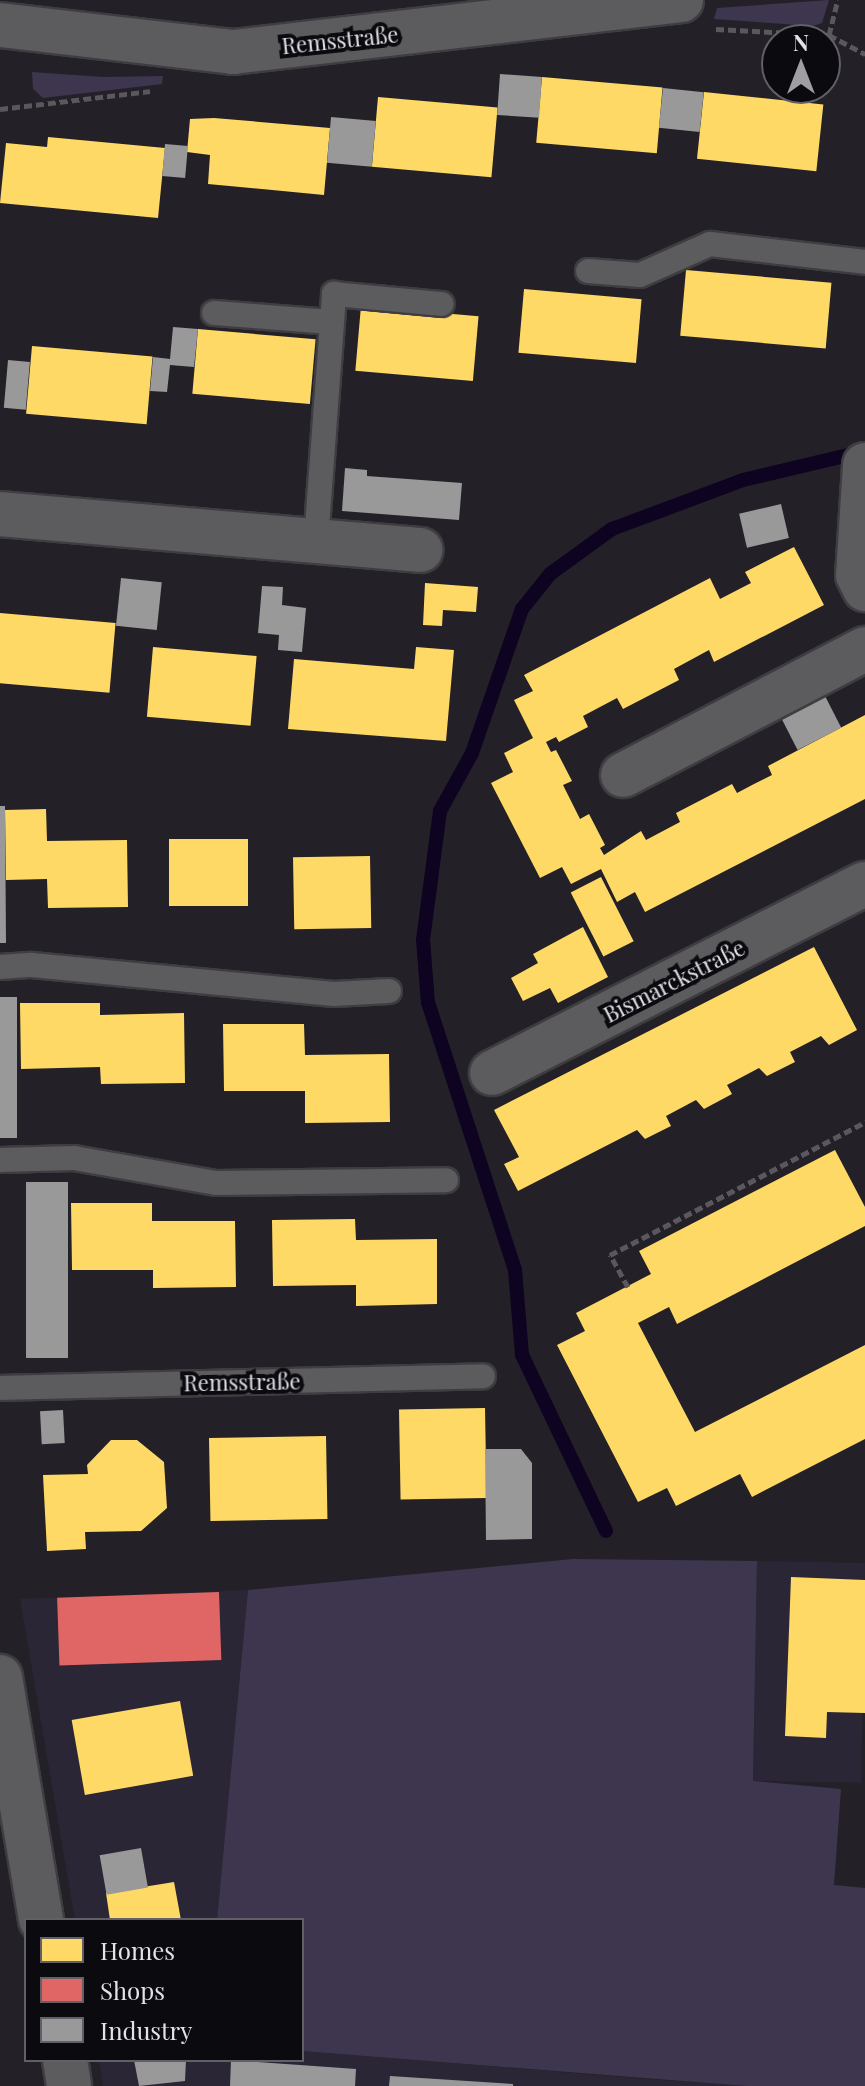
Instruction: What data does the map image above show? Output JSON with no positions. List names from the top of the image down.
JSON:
{
  "streets": {
    "street": ["Remsstraße", "Bismarckstraße"]
  },
  "legend": ["Homes", "Shops", "Industry"],
  "north": "top"
}
